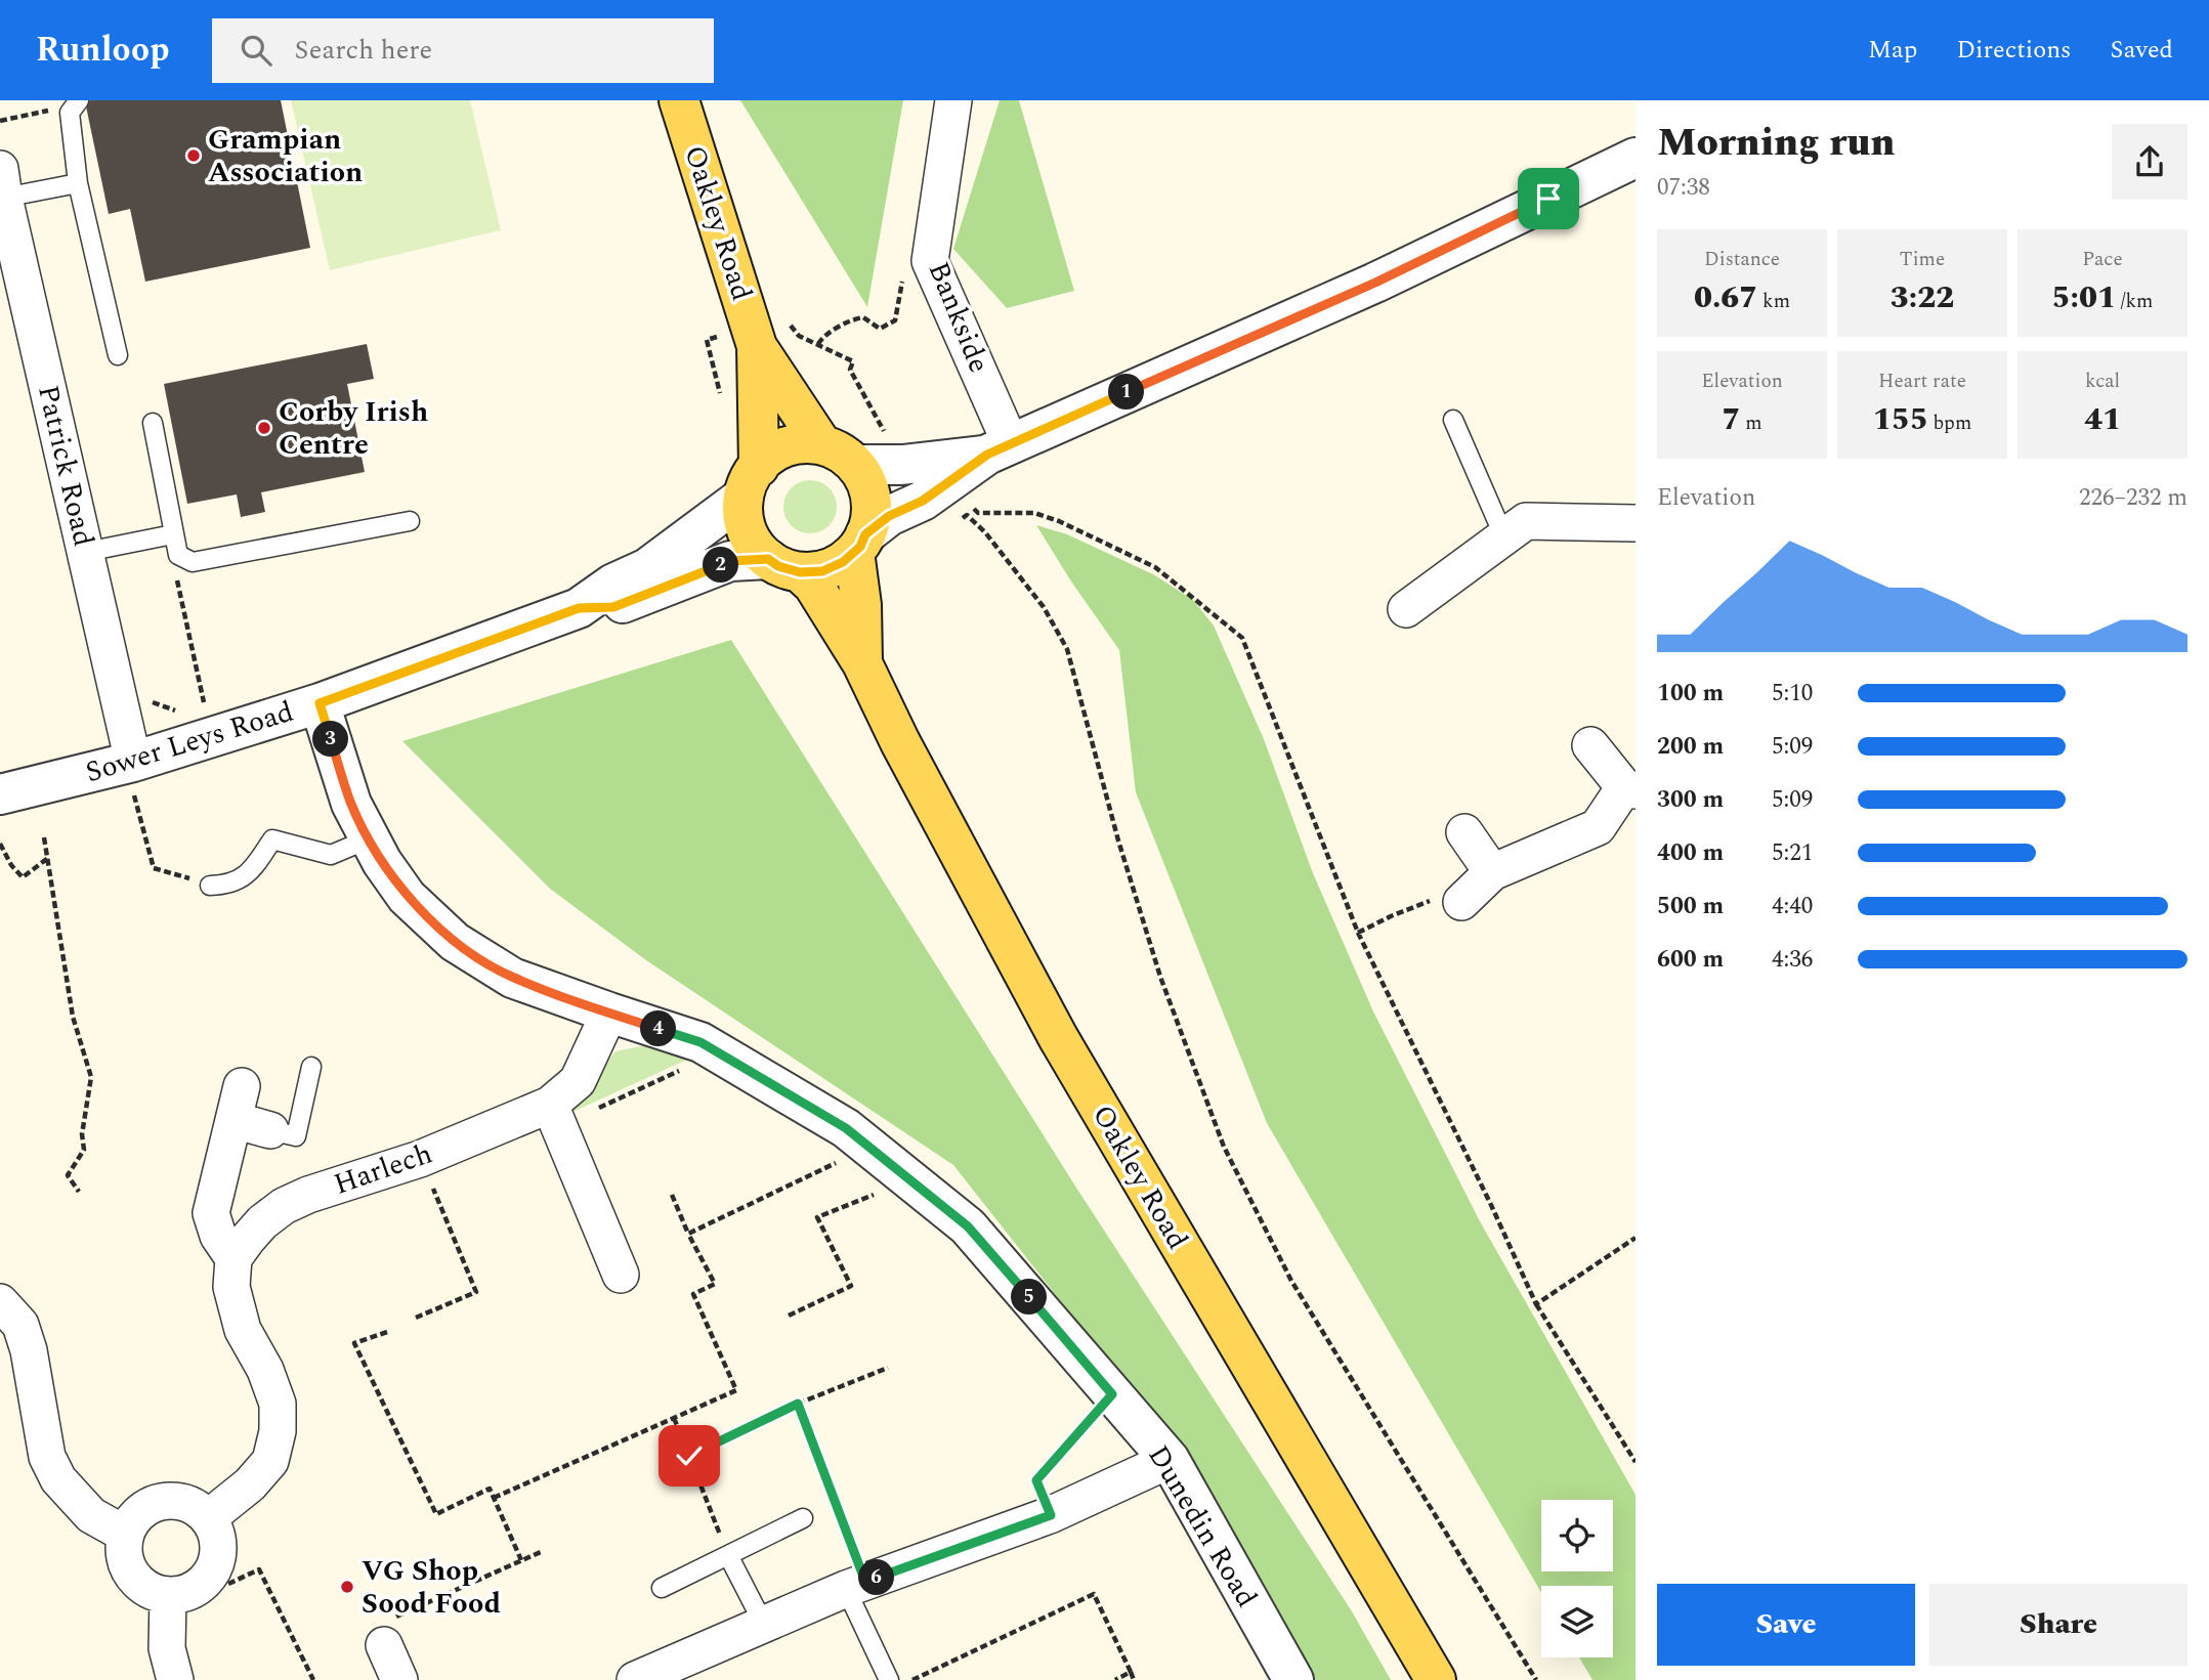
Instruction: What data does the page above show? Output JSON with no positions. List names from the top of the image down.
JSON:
{
  "streets": {
    "main road": ["Oakley Road"],
    "street": [
      "Bankside",
      "Patrick Road",
      "Sower Leys Road",
      "Harlech",
      "Dunedin Road"
    ]
  },
  "crossings": [
    ["Oakley Road", "Sower Leys Road"],
    ["Patrick Road", "Sower Leys Road"],
    ["Sower Leys Road", "Dunedin Road"],
    ["Harlech", "Dunedin Road"]
  ],
  "places": ["Grampian Association", "Corby Irish Centre", "VG Shop Sood Food"],
  "page": {
    "header": "Runloop",
    "search": "Search here",
    "nav": ["Map", "Directions", "Saved"],
    "heading": ["Morning run", "07:38"],
    "stats": [
      ["Distance", "0.67 km"],
      ["Time", "3:22"],
      ["Pace", "5:01 /km"],
      ["Elevation", "7 m"],
      ["Heart rate", "155 bpm"],
      ["kcal", "41"]
    ],
    "pins": [
      "1",
      "2",
      "3",
      "4",
      "5",
      "6"
    ],
    "chart": ["Elevation", "226–232 m"],
    "list": [
      {
        "name": "100 m",
        "note": "5:10"
      },
      {
        "name": "200 m",
        "note": "5:09"
      },
      {
        "name": "300 m",
        "note": "5:09"
      },
      {
        "name": "400 m",
        "note": "5:21"
      },
      {
        "name": "500 m",
        "note": "4:40"
      },
      {
        "name": "600 m",
        "note": "4:36"
      }
    ],
    "buttons": ["Save", "Share"]
  }
}
